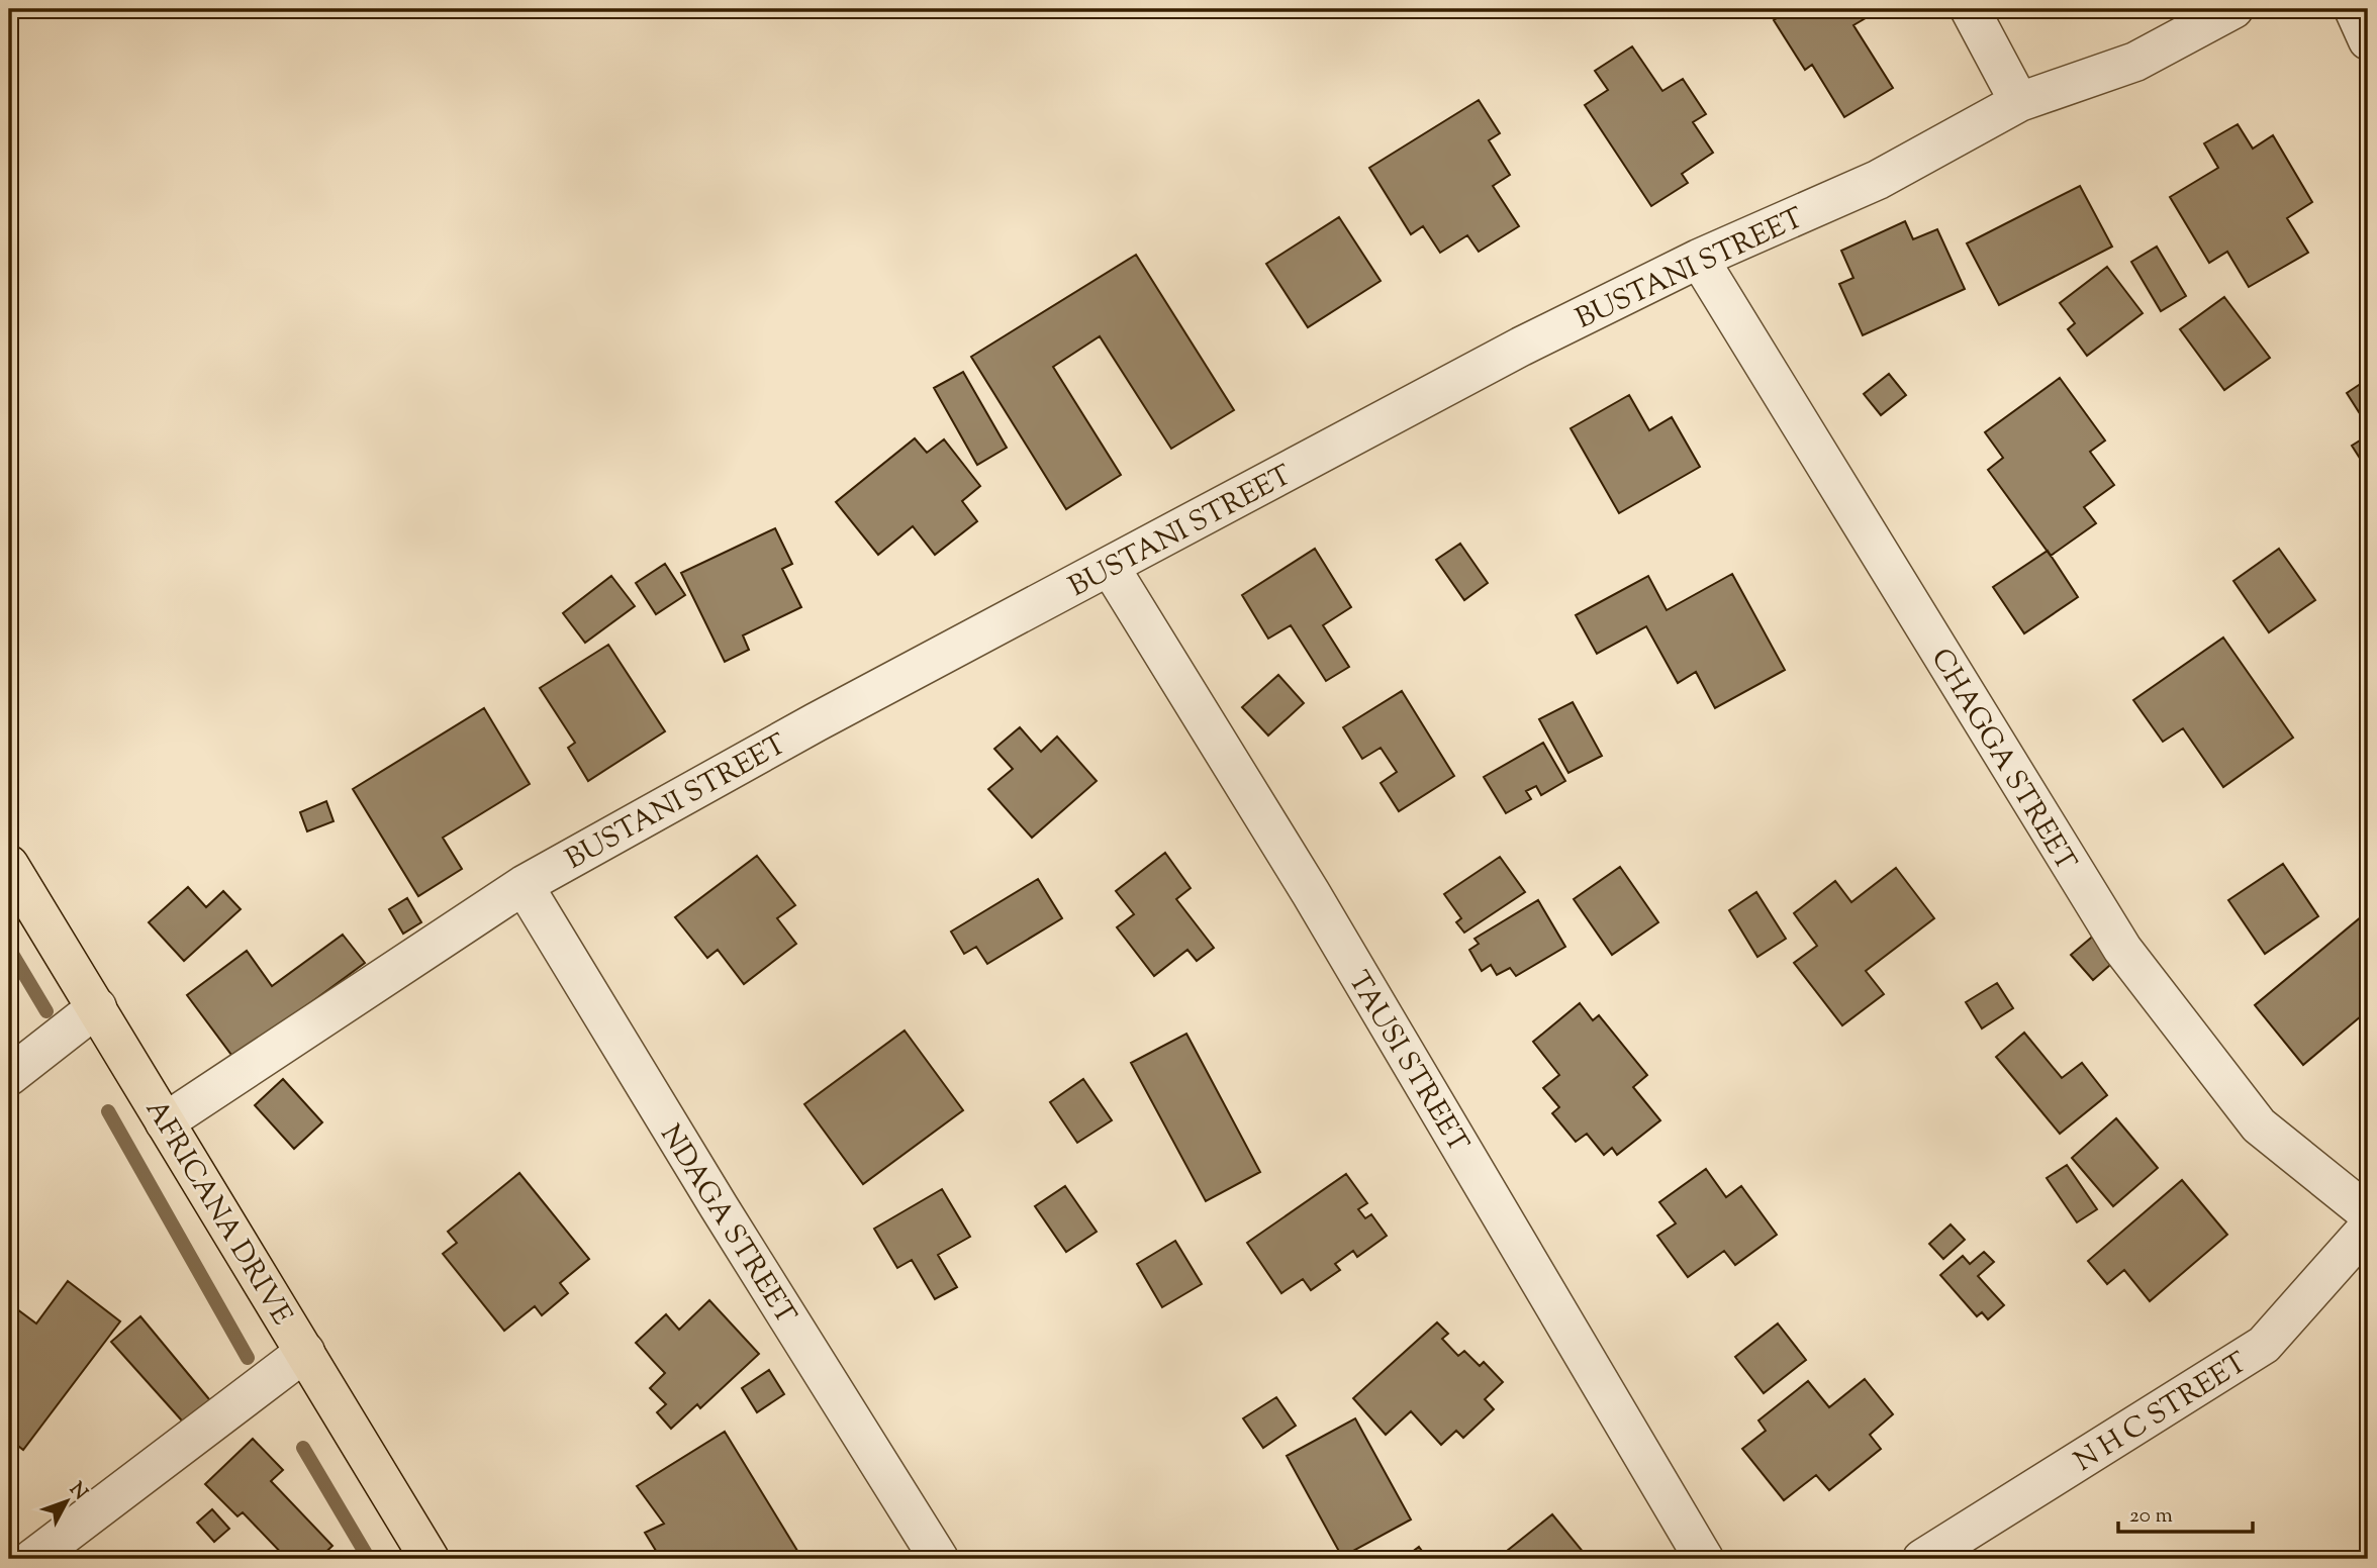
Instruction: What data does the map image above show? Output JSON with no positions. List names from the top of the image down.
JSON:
{
  "streets": {
    "main road": ["AFRICANA DRIVE"],
    "street": [
      "BUSTANI STREET",
      "CHAGGA STREET",
      "TAUSI STREET",
      "NDAGA STREET",
      "N H C STREET"
    ]
  },
  "crossings": [
    ["BUSTANI STREET", "CHAGGA STREET"],
    ["BUSTANI STREET", "TAUSI STREET"],
    ["BUSTANI STREET", "AFRICANA DRIVE"],
    ["BUSTANI STREET", "NDAGA STREET"]
  ],
  "scale_bar": "20 m",
  "north": "top right"
}
